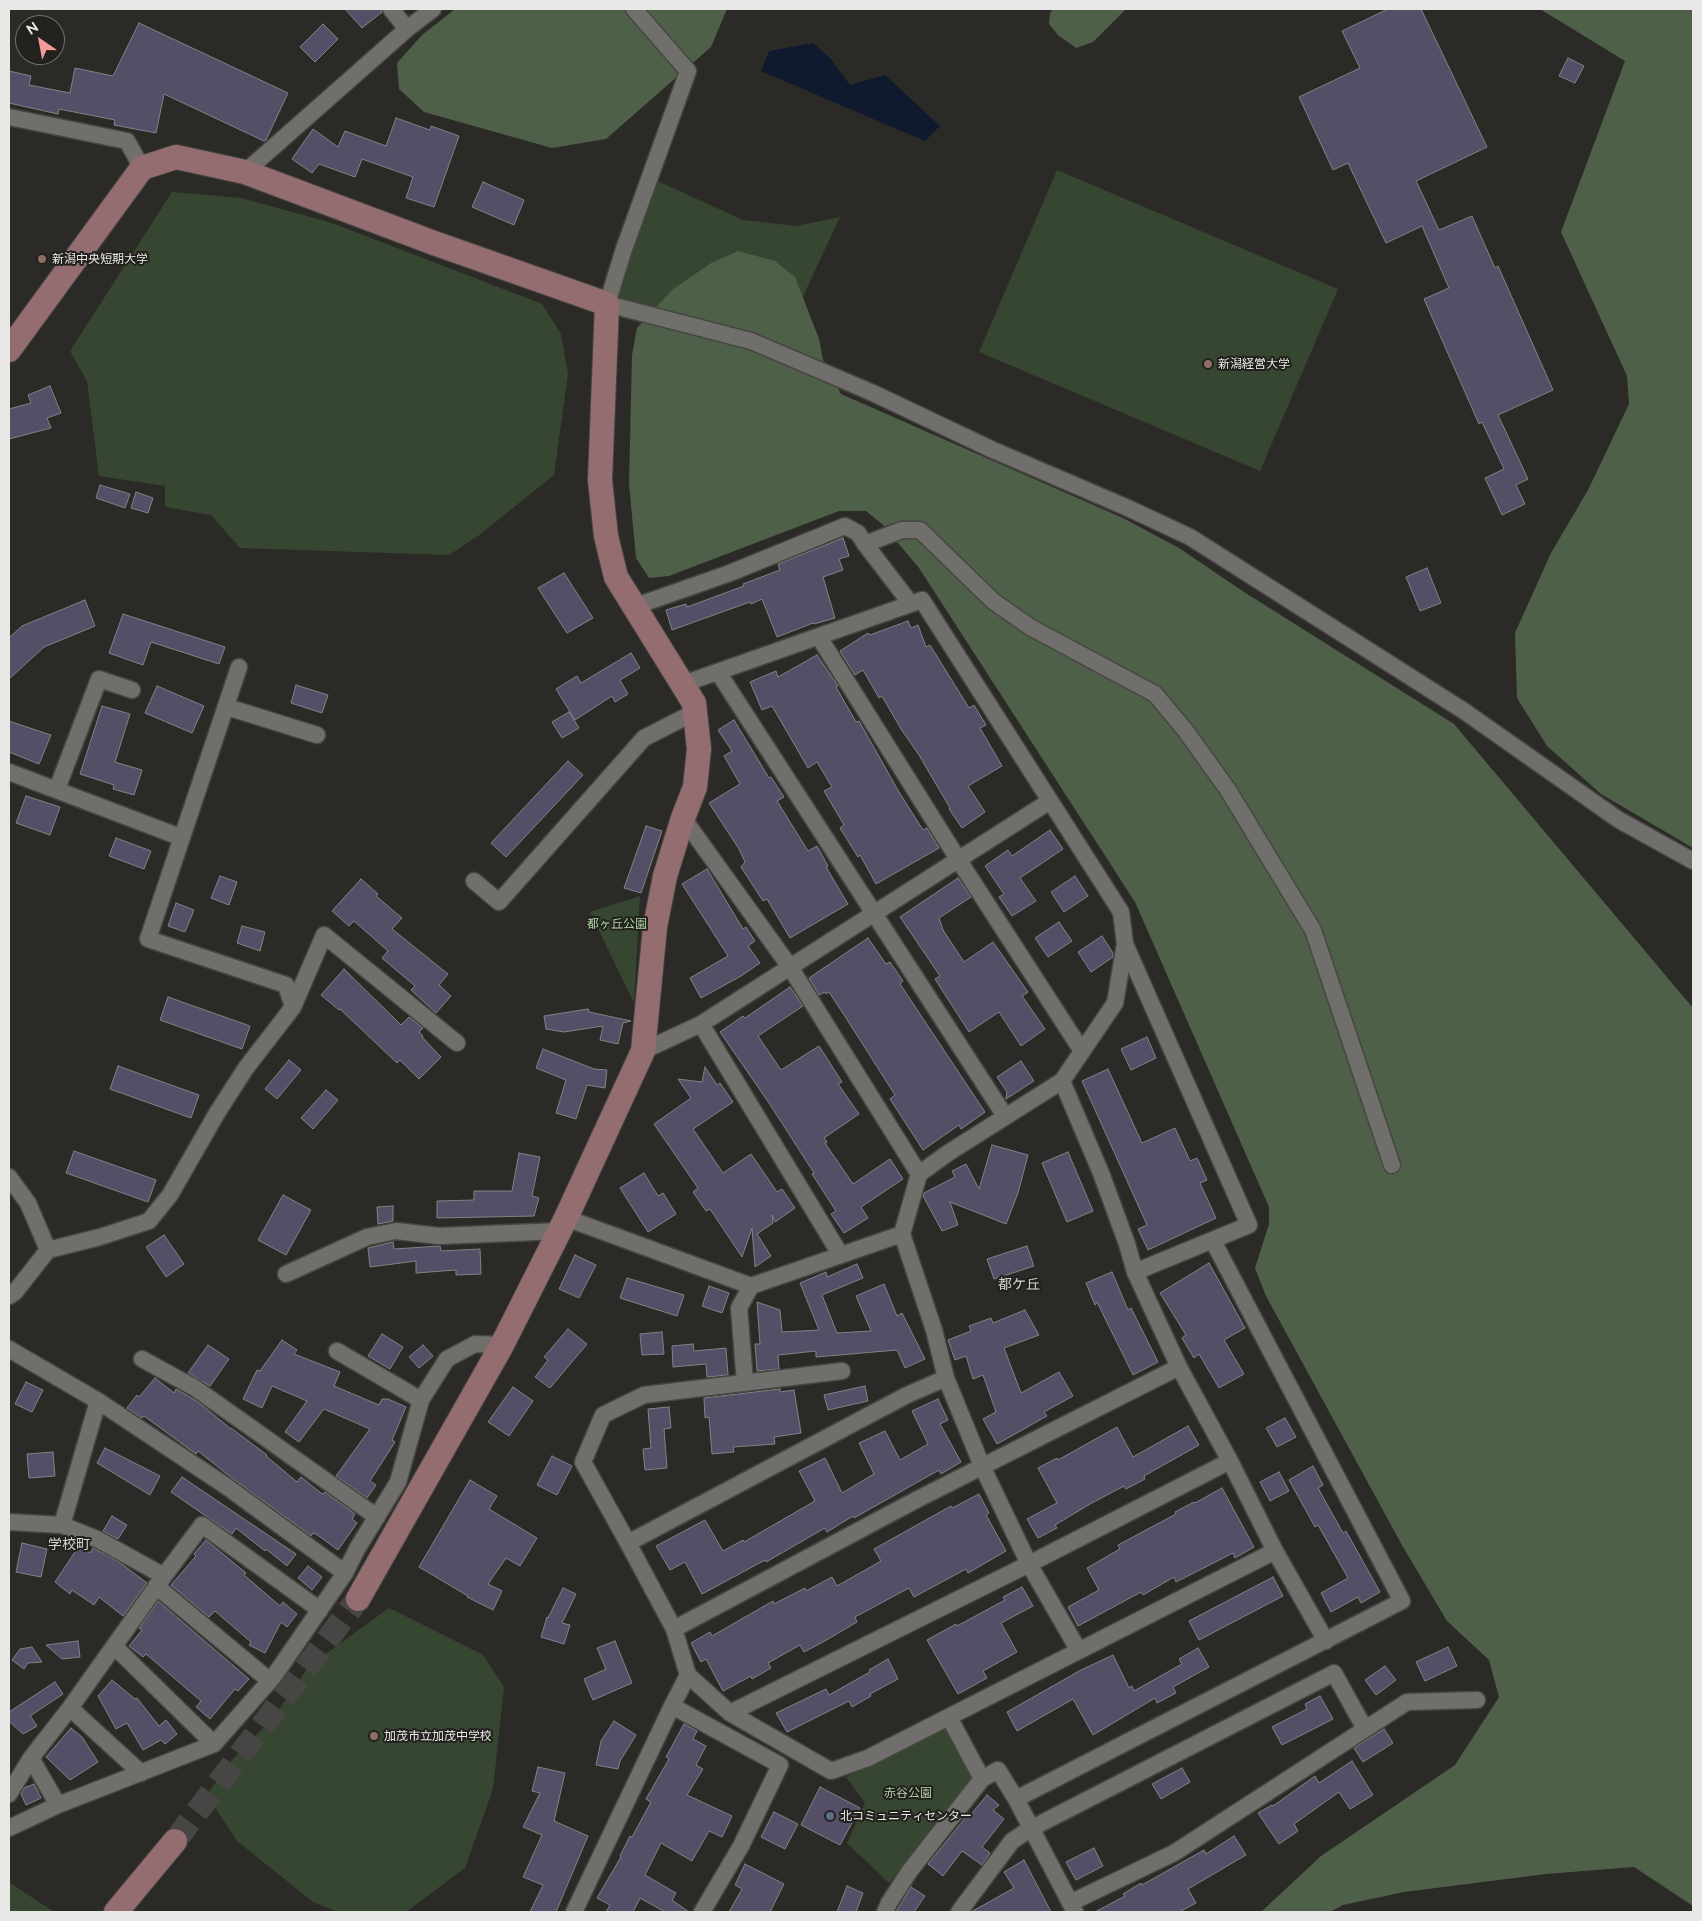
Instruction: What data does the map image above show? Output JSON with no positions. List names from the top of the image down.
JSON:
{
  "districts": ["都ケ丘", "学校町"],
  "parks": ["都ヶ丘公園", "赤谷公園"],
  "places": [
    "新潟中央短期大学",
    "新潟経営大学",
    "加茂市立加茂中学校",
    "北コミュニティセンター"
  ],
  "north": "top left"
}
